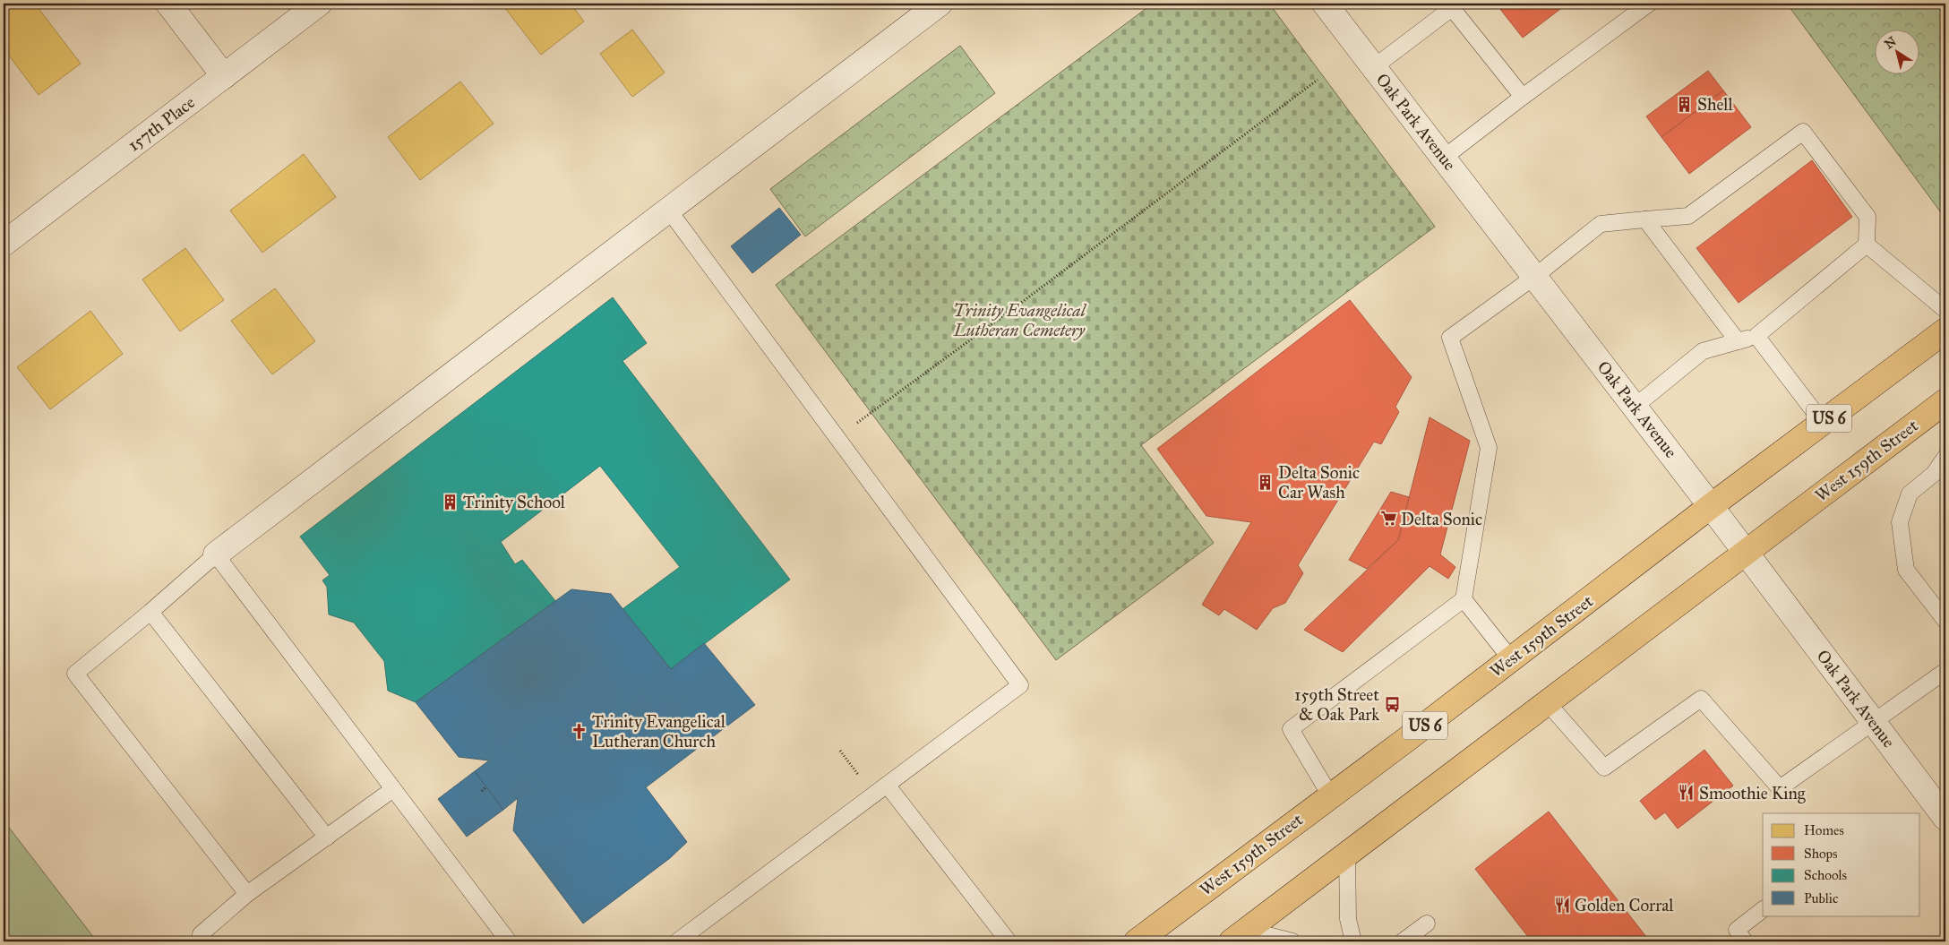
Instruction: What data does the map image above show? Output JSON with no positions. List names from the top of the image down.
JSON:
{
  "streets": {
    "main road": ["US 6", "West 159th Street"],
    "street": ["Oak Park Avenue", "157th Place"]
  },
  "crossings": [
    ["Oak Park Avenue", "West 159th Street"]
  ],
  "parks": ["Trinity Evangelical Lutheran Cemetery"],
  "places": {
    "building": ["Shell", "Delta Sonic Car Wash", "Trinity School"],
    "supermarket": ["Delta Sonic"],
    "bus stop": ["159th Street & Oak Park"],
    "church": ["Trinity Evangelical Lutheran Church"],
    "restaurant": ["Smoothie King", "Golden Corral"]
  },
  "legend": [
    "Homes",
    "Shops",
    "Schools",
    "Public"
  ],
  "north": "top left"
}
